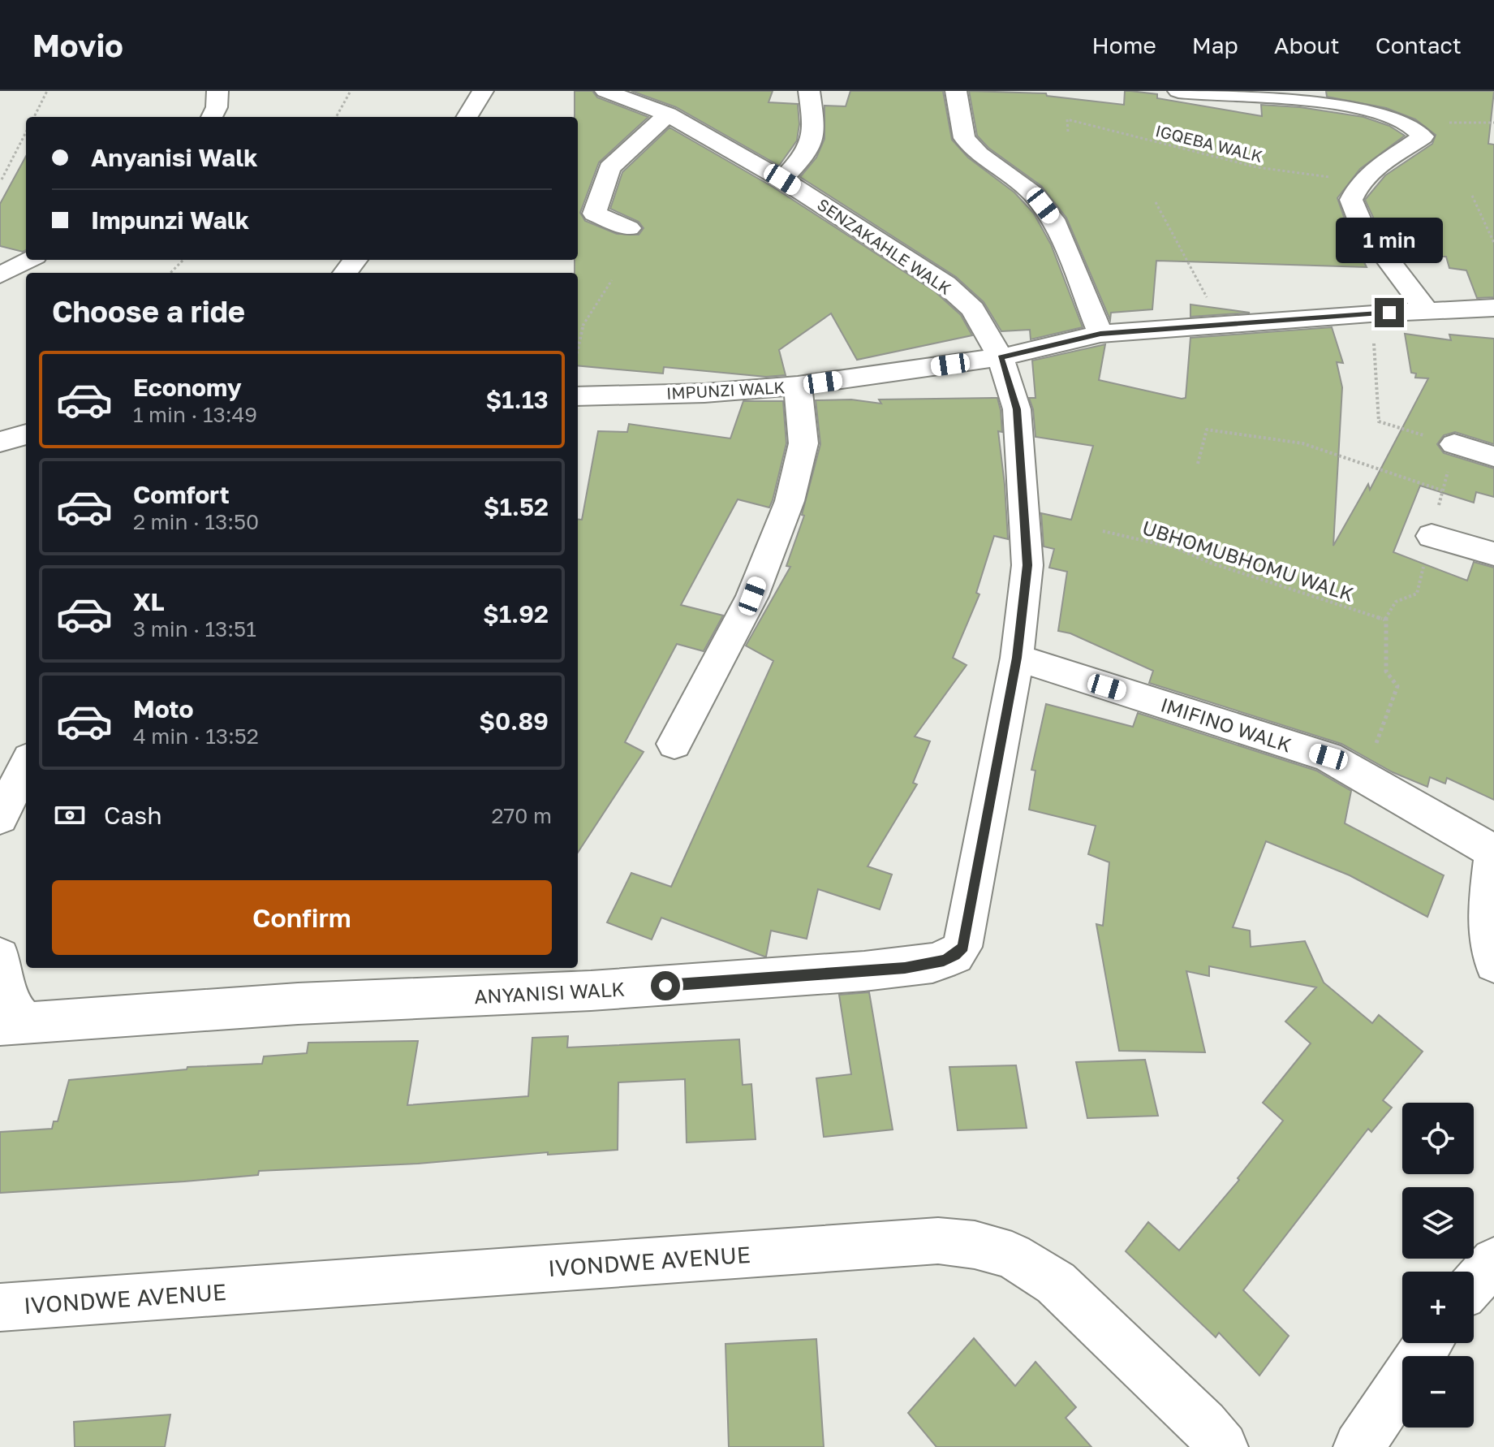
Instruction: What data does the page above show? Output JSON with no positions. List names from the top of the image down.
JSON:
{
  "streets": {
    "street": [
      "SENZAKAHLE WALK",
      "IMPUNZI WALK",
      "IMIFINO WALK",
      "ANYANISI WALK",
      "IVONDWE AVENUE"
    ],
    "path": ["IGQEBA WALK", "UBHOMUBHOMU WALK"]
  },
  "crossings": [
    ["SENZAKAHLE WALK", "IMPUNZI WALK"],
    ["SENZAKAHLE WALK", "ANYANISI WALK"],
    ["IMPUNZI WALK", "ANYANISI WALK"],
    ["IMIFINO WALK", "ANYANISI WALK"]
  ],
  "page": {
    "header": "Movio",
    "nav": [
      "Home",
      "Map",
      "About",
      "Contact"
    ],
    "banner": ["Anyanisi Walk", "Impunzi Walk"],
    "bubble": "1 min",
    "heading": "Choose a ride",
    "list": [
      {
        "name": "Economy",
        "note": "1 min · 13:49",
        "value": "$1.13"
      },
      {
        "name": "Comfort",
        "note": "2 min · 13:50",
        "value": "$1.52"
      },
      {
        "name": "XL",
        "note": "3 min · 13:51",
        "value": "$1.92"
      },
      {
        "name": "Moto",
        "note": "4 min · 13:52",
        "value": "$0.89"
      }
    ],
    "pay": ["Cash", "270 m"],
    "buttons": "Confirm",
    "map_buttons": ["+", "−"]
  }
}
